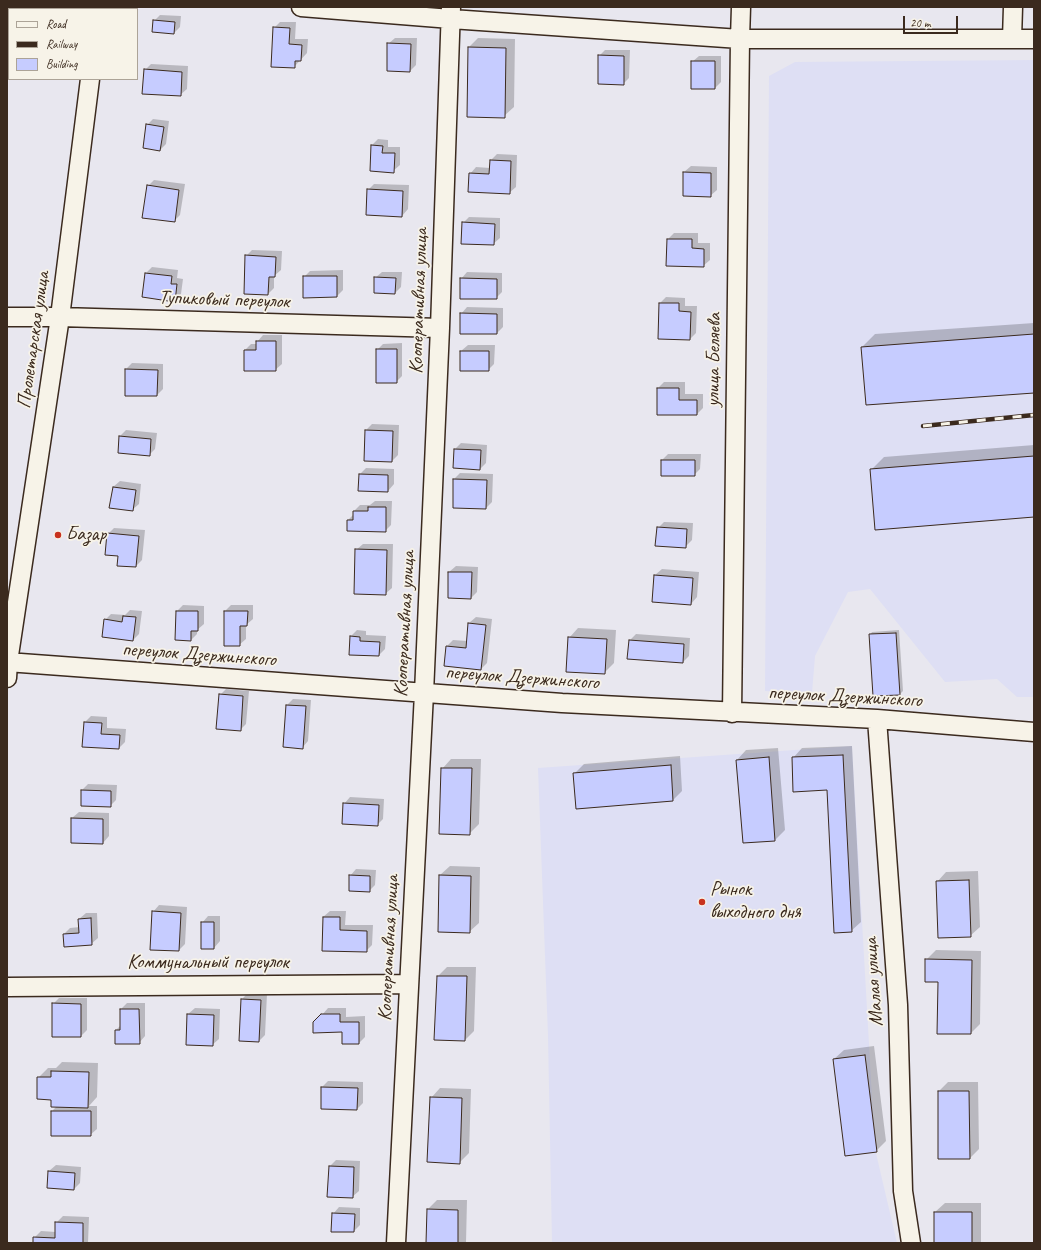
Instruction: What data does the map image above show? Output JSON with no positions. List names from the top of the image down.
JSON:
{
  "streets": {
    "street": [
      "Тупиковый переулок",
      "Кооперативная улица",
      "Пролетарская улица",
      "улица Беляева",
      "переулок Дзержинского",
      "Коммунальный переулок",
      "Малая улица"
    ]
  },
  "crossings": [
    ["Тупиковый переулок", "Кооперативная улица"],
    ["Тупиковый переулок", "Пролетарская улица"],
    ["Кооперативная улица", "переулок Дзержинского"],
    ["Кооперативная улица", "Коммунальный переулок"],
    ["Пролетарская улица", "переулок Дзержинского"],
    ["улица Беляева", "переулок Дзержинского"],
    ["переулок Дзержинского", "Малая улица"]
  ],
  "places": ["Базар", "Рынок выходного дня"],
  "legend": ["Road", "Railway", "Building"],
  "scale_bar": "20 m"
}
